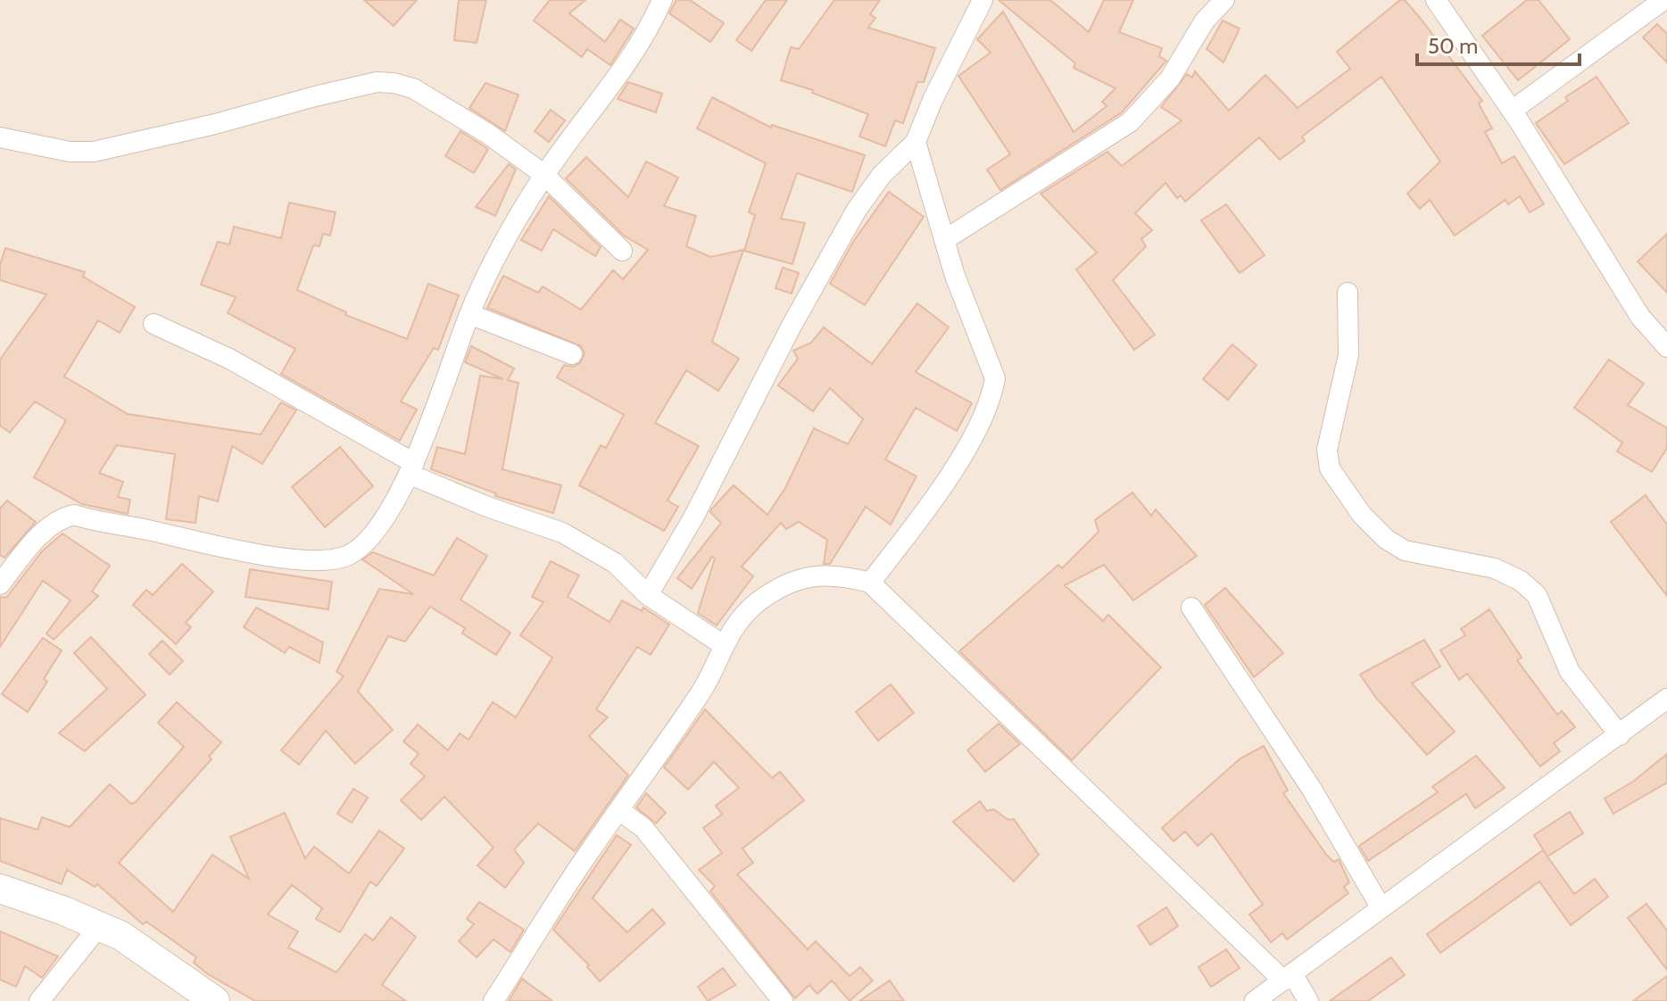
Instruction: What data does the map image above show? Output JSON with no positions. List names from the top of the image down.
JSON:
{
  "scale_bar": "50 m"
}
